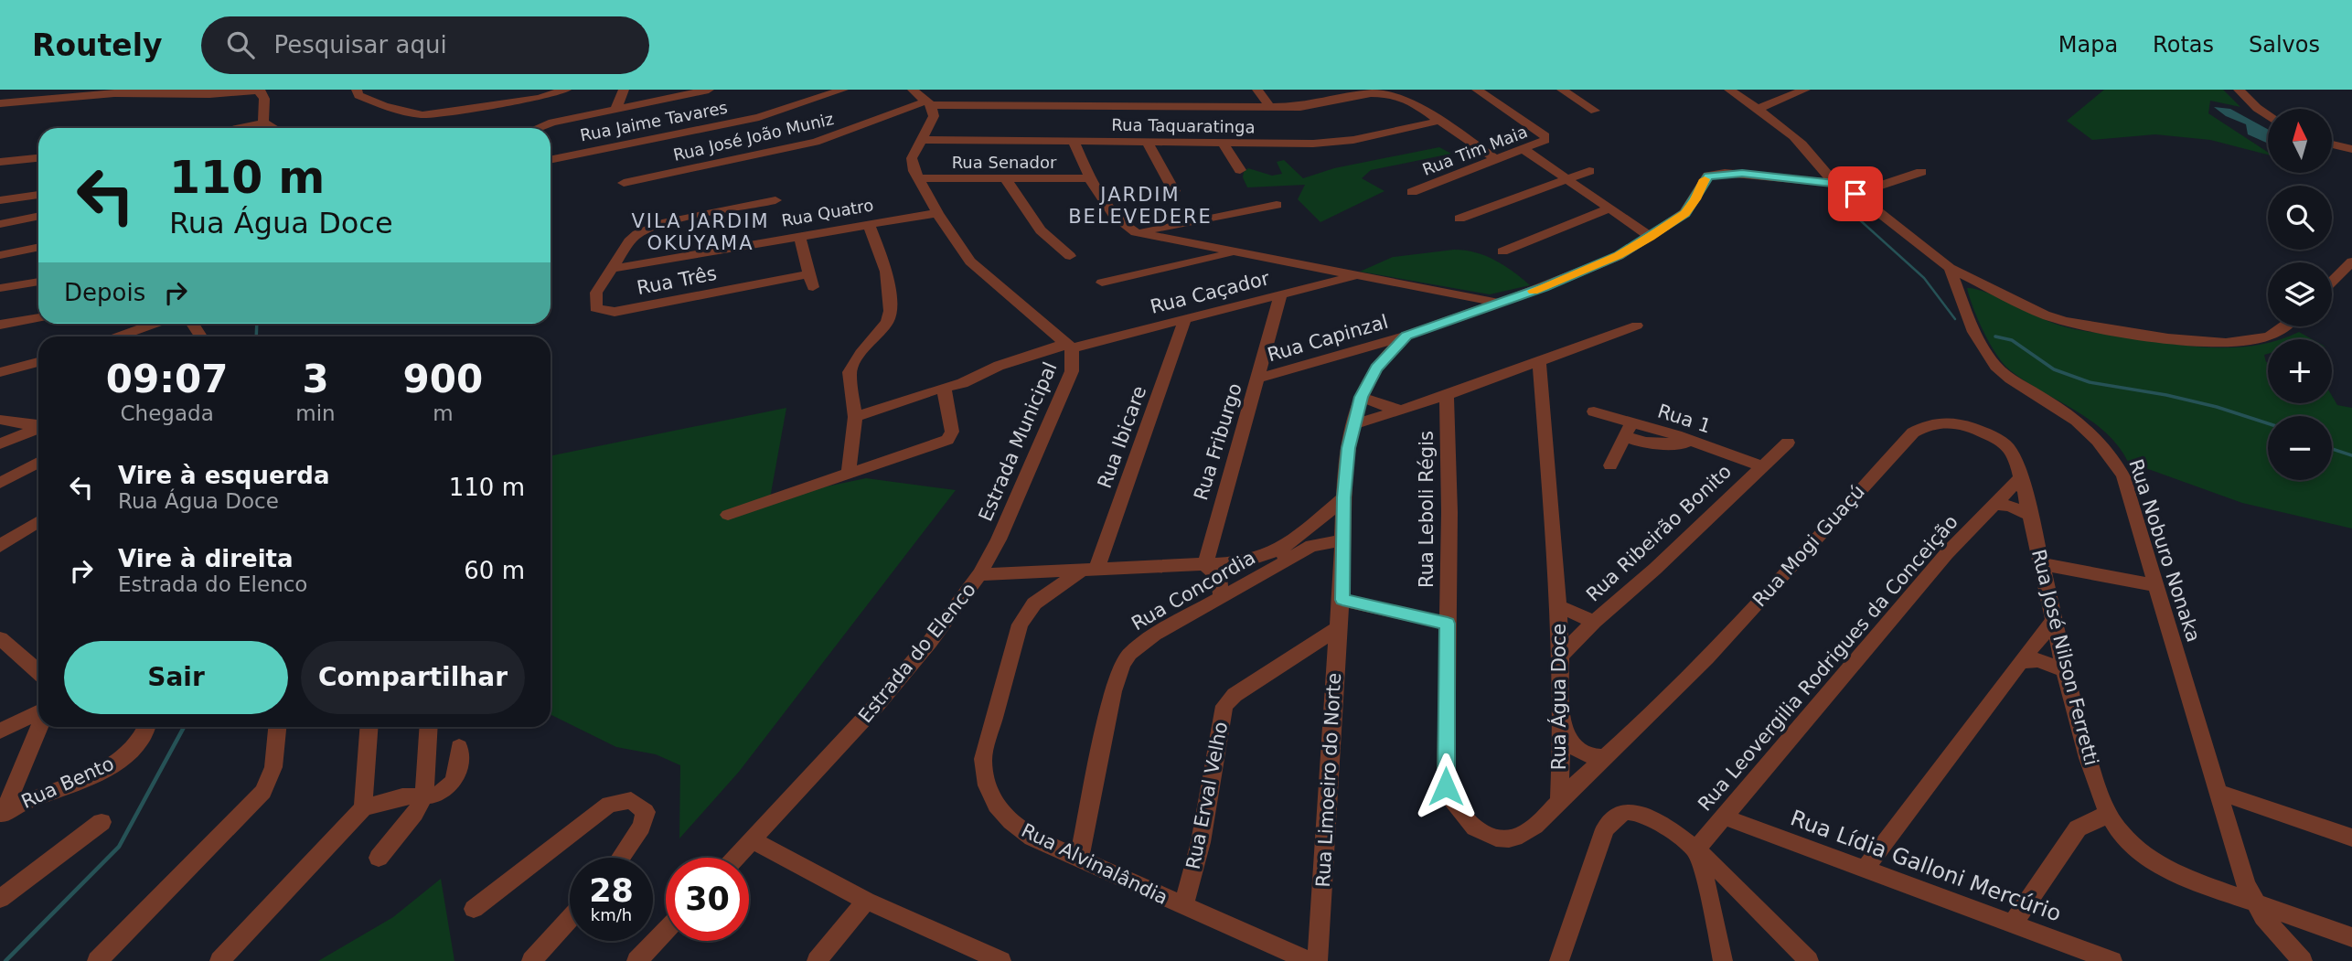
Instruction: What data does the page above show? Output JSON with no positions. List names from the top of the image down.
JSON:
{
  "streets": {
    "street": [
      "Rua Jaime Tavares",
      "Rua Taquaratinga",
      "Rua José João Muniz",
      "Rua Tim Maia",
      "Rua Senador",
      "Rua Quatro",
      "Rua Três",
      "Rua Caçador",
      "Rua Capinzal",
      "Rua 1",
      "Rua Ibicare",
      "Estrada Municipal",
      "Rua Friburgo",
      "Rua Leboli Régis",
      "Rua Ribeirão Bonito",
      "Rua Mogi Guaçú",
      "Rua Noburo Nonaka",
      "Rua Concordia",
      "Estrada do Elenco",
      "Rua José Nilson Ferretti",
      "Rua Leovergilia Rodrigues da Conceição",
      "Rua Água Doce",
      "Rua Limoeiro do Norte",
      "Rua Bento",
      "Rua Erval Velho",
      "Rua Alvinalândia",
      "Rua Lídia Galloni Mercúrio"
    ]
  },
  "crossings": [
    ["Rua Taquaratinga", "Estrada Municipal"],
    ["Rua José João Muniz", "Estrada Municipal"],
    ["Rua Senador", "Estrada Municipal"],
    ["Rua Quatro", "Rua Três"],
    ["Rua Quatro", "Estrada Municipal"],
    ["Rua Caçador", "Rua Ibicare"],
    ["Rua Caçador", "Estrada Municipal"],
    ["Rua Caçador", "Rua Friburgo"],
    ["Rua Capinzal", "Rua Friburgo"],
    ["Rua 1", "Rua Ribeirão Bonito"],
    ["Rua Ibicare", "Estrada do Elenco"],
    ["Rua Ibicare", "Rua Alvinalândia"],
    ["Estrada Municipal", "Estrada do Elenco"],
    ["Rua Friburgo", "Estrada do Elenco"],
    ["Rua Ribeirão Bonito", "Rua Água Doce"],
    ["Rua Mogi Guaçú", "Rua José Nilson Ferretti"],
    ["Rua Mogi Guaçú", "Rua Leovergilia Rodrigues da Conceição"],
    ["Rua Mogi Guaçú", "Rua Água Doce"],
    ["Rua Noburo Nonaka", "Rua José Nilson Ferretti"],
    ["Rua Concordia", "Estrada do Elenco"],
    ["Rua Concordia", "Rua Alvinalândia"],
    ["Estrada do Elenco", "Rua Alvinalândia"],
    ["Rua José Nilson Ferretti", "Rua Leovergilia Rodrigues da Conceição"],
    ["Rua Leovergilia Rodrigues da Conceição", "Rua Lídia Galloni Mercúrio"],
    ["Rua Limoeiro do Norte", "Rua Erval Velho"],
    ["Rua Erval Velho", "Rua Alvinalândia"]
  ],
  "districts": ["JARDIM BELEVEDERE", "VILA JARDIM OKUYAMA"],
  "north": "top",
  "page": {
    "header": "Routely",
    "search": "Pesquisar aqui",
    "nav": ["Mapa", "Rotas", "Salvos"],
    "map_buttons": ["+", "−"],
    "turn": ["110 m", "Rua Água Doce"],
    "then": "Depois",
    "eta": [
      "09:07",
      "Chegada",
      "3",
      "min",
      "900",
      "m"
    ],
    "list": [
      {
        "name": "Vire à esquerda",
        "note": "Rua Água Doce",
        "value": "110 m"
      },
      {
        "name": "Vire à direita",
        "note": "Estrada do Elenco",
        "value": "60 m"
      }
    ],
    "buttons": ["Sair", "Compartilhar"],
    "speed": "28 km/h",
    "limit": "30"
  }
}
